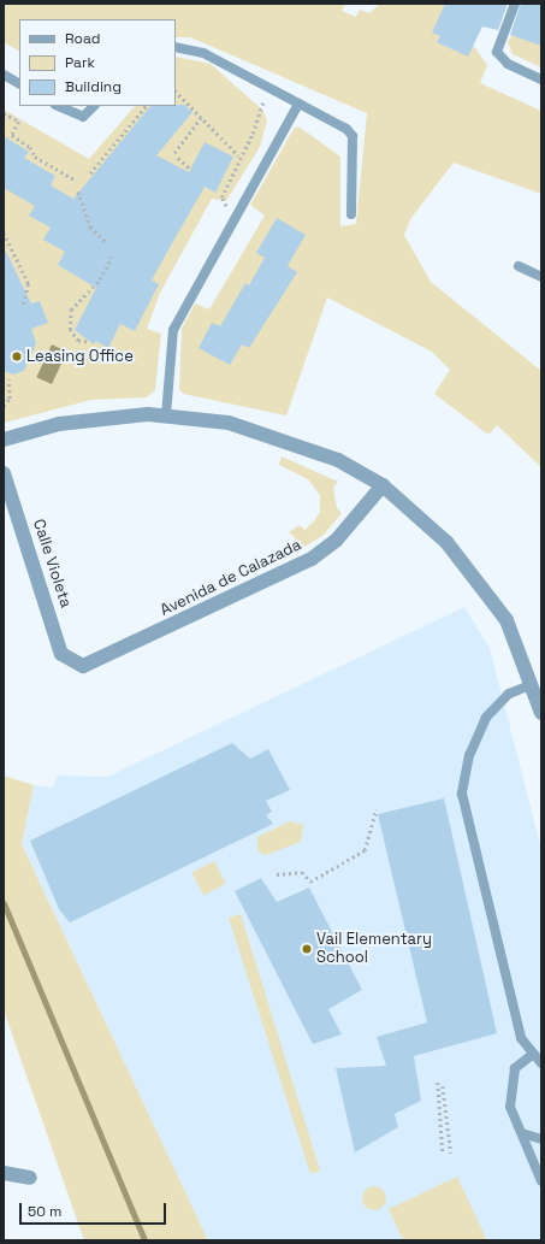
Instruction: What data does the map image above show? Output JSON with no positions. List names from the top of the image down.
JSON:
{
  "streets": {
    "street": ["Calle Violeta", "Avenida de Calazada"]
  },
  "crossings": [
    ["Calle Violeta", "Avenida de Calazada"]
  ],
  "places": ["Leasing Office", "Vail Elementary School"],
  "legend": ["Road", "Park", "Building"],
  "scale_bar": "50 m"
}
